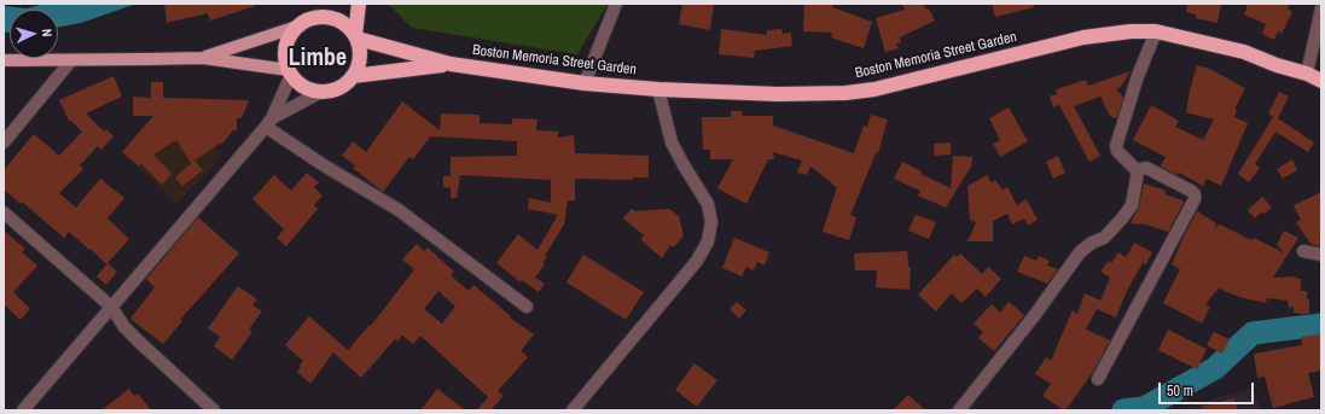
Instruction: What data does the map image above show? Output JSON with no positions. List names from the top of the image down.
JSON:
{
  "streets": {
    "highway": ["Boston Memoria Street Garden"]
  },
  "districts": ["Limbe"],
  "scale_bar": "50 m",
  "north": "right"
}
